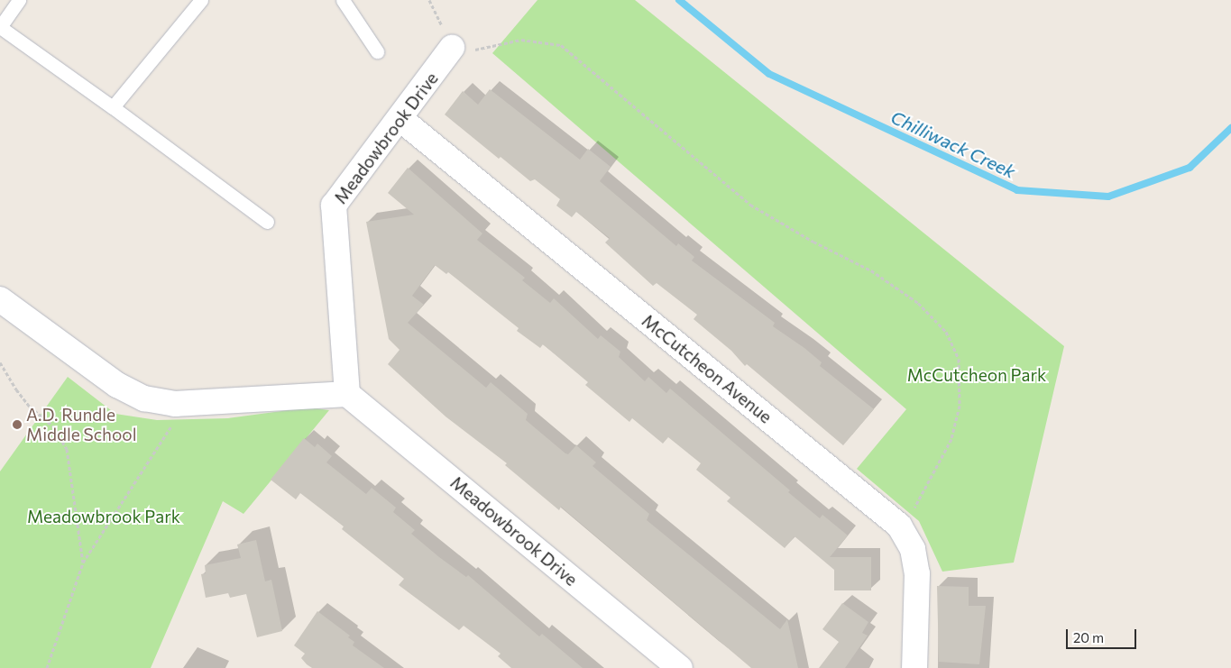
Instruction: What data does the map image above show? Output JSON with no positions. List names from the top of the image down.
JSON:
{
  "streets": {
    "street": ["Meadowbrook Drive", "McCutcheon Avenue"]
  },
  "crossings": [
    ["Meadowbrook Drive", "McCutcheon Avenue"]
  ],
  "water": ["Chilliwack Creek"],
  "parks": ["McCutcheon Park", "Meadowbrook Park"],
  "places": ["A.D. Rundle Middle School"],
  "scale_bar": "20 m"
}
